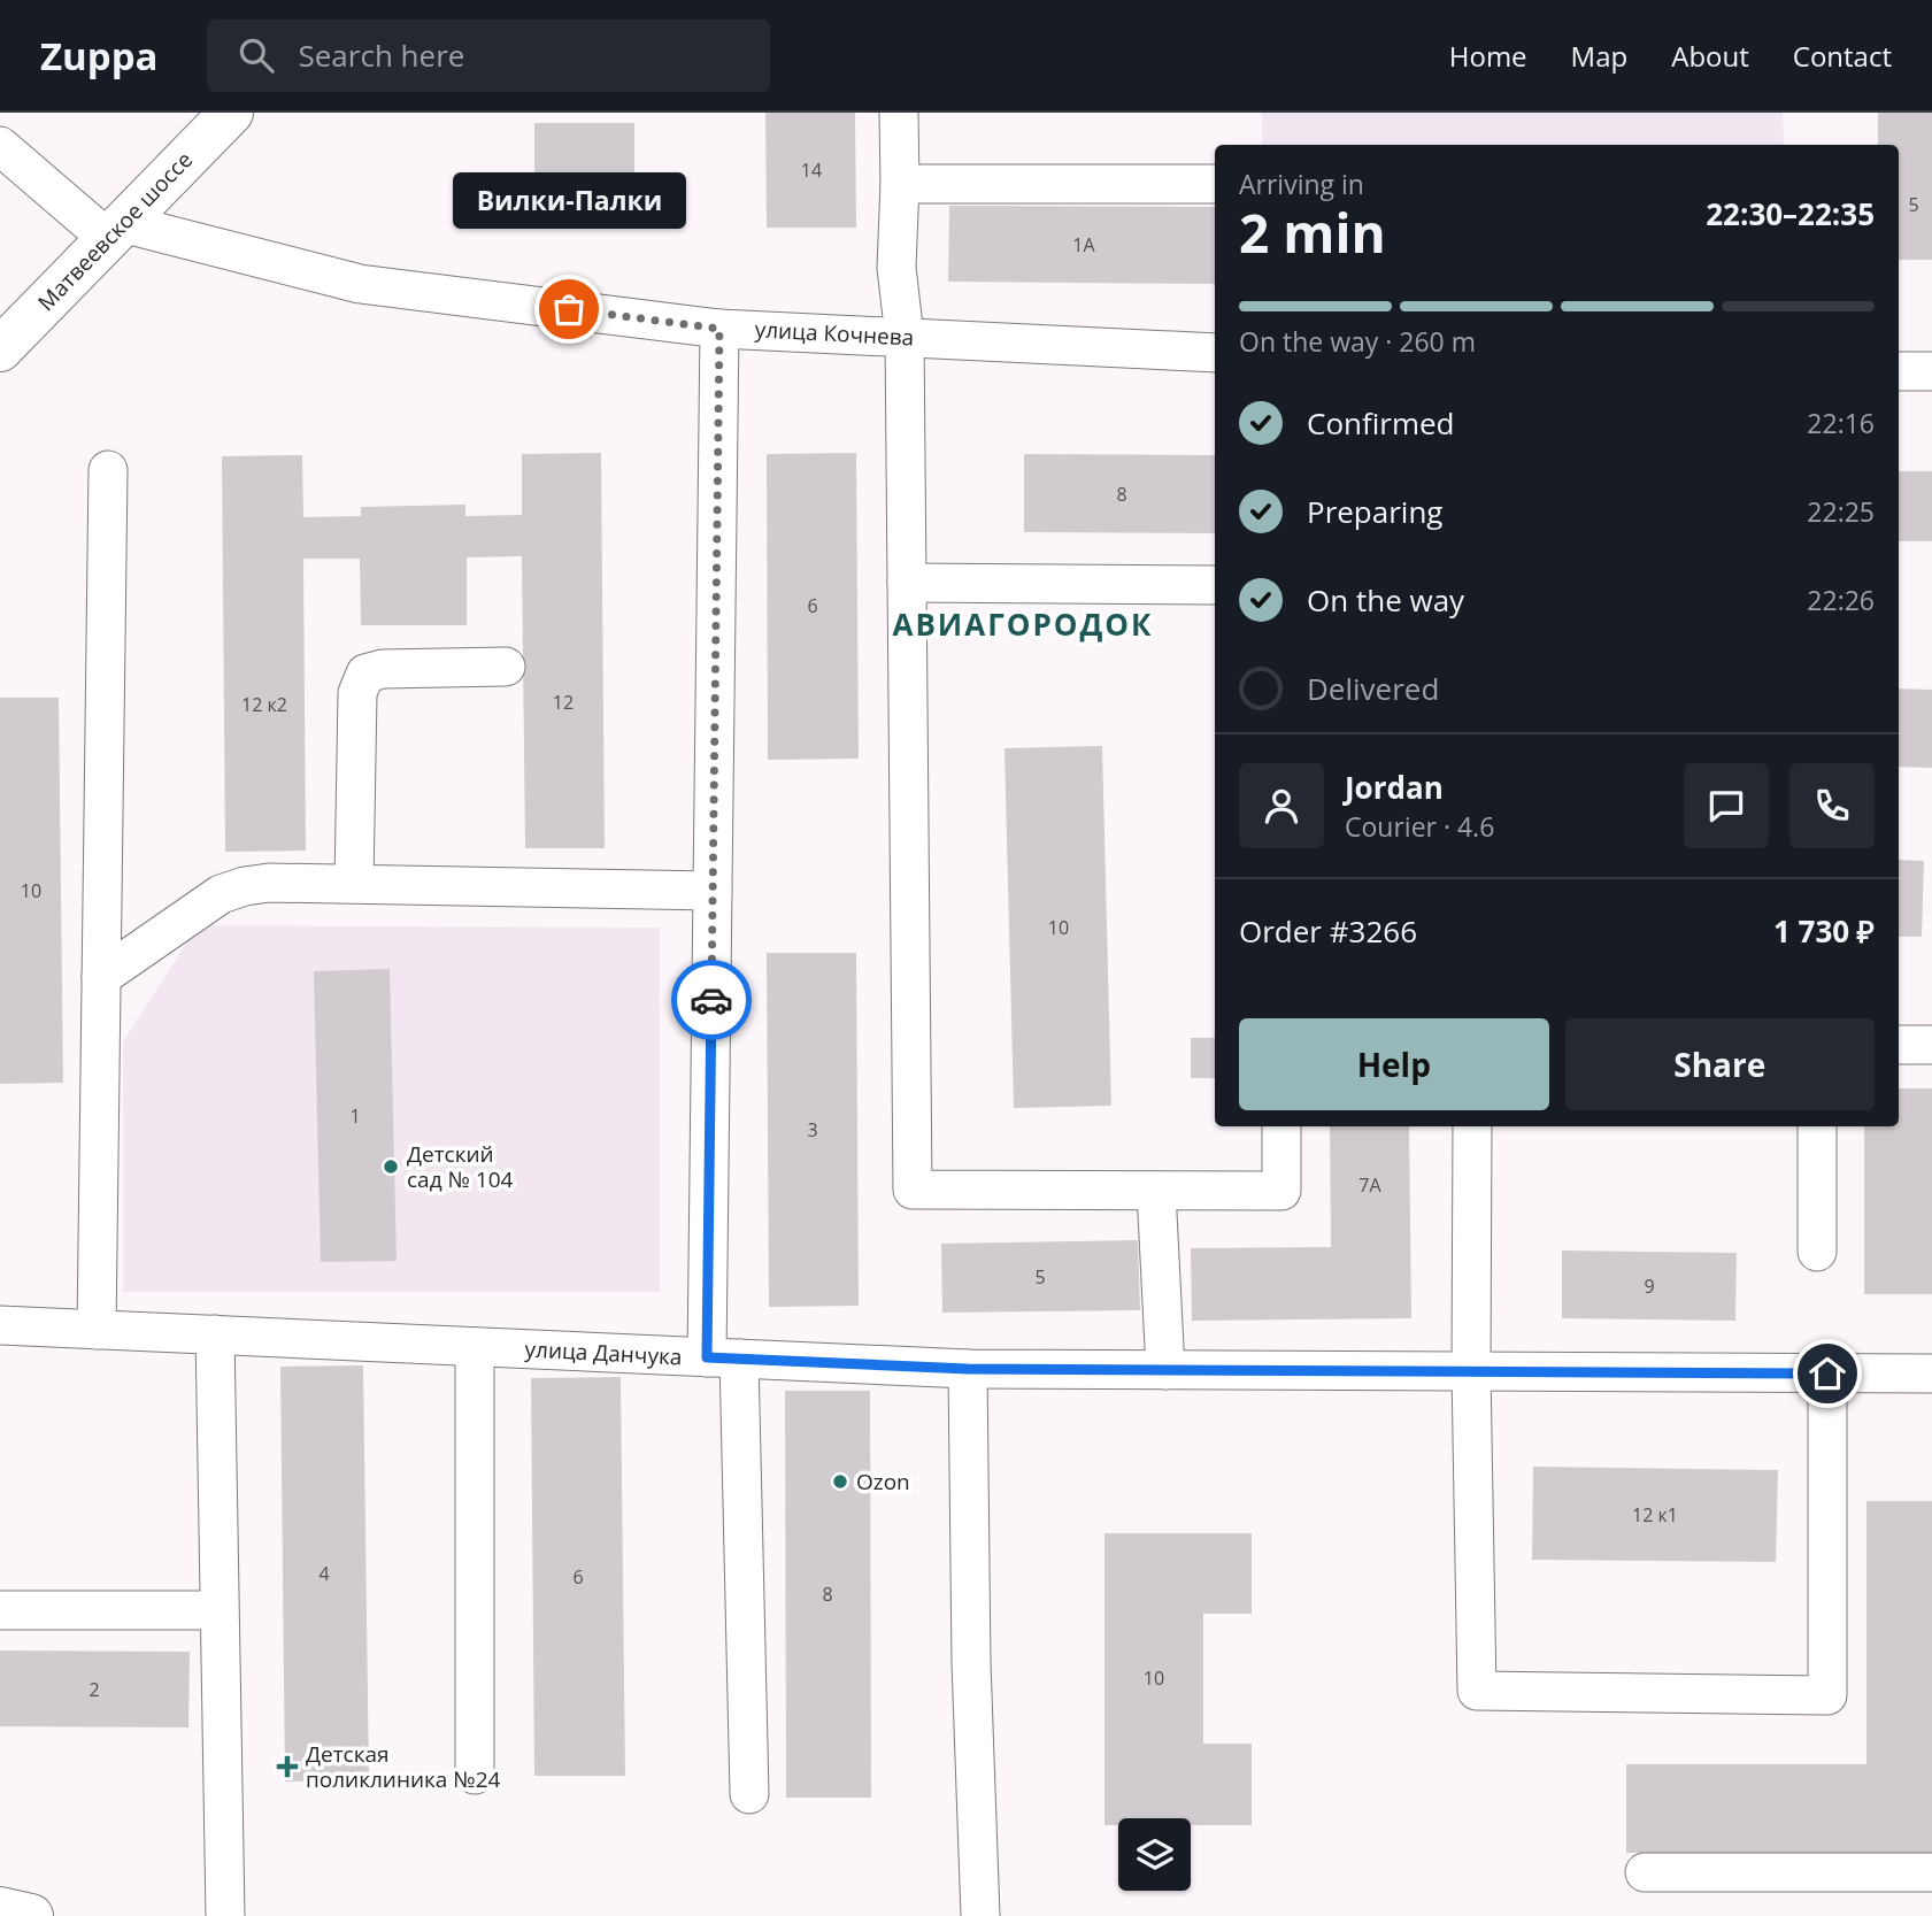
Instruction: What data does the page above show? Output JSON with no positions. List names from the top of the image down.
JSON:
{
  "streets": {
    "main road": ["Матвеевское шоссе"],
    "street": ["улица Кочнева", "улица Данчука"]
  },
  "crossings": [
    ["Матвеевское шоссе", "улица Кочнева"]
  ],
  "districts": ["АВИАГОРОДОК"],
  "places": {
    "other": ["Вилки-Палки", "Детский сад № 104", "Ozon"],
    "health": ["Детская поликлиника №24"]
  },
  "house_numbers": [
    "14",
    "5",
    "1А",
    "8",
    "6",
    "12",
    "12 к2",
    "10",
    "10",
    "1",
    "3",
    "7А",
    "5",
    "9",
    "12 к1",
    "4",
    "6",
    "8",
    "10",
    "2"
  ],
  "page": {
    "header": "Zuppa",
    "search": "Search here",
    "nav": [
      "Home",
      "Map",
      "About",
      "Contact"
    ],
    "heading": ["2 min", "Arriving in", "22:30–22:35"],
    "panel": [
      "Jordan",
      "Courier · 4.6",
      "Order #3266",
      "1 730 ₽"
    ],
    "bubble": "Вилки-Палки",
    "bar": "On the way · 260 m",
    "list": [
      ["Confirmed", "22:16"],
      ["Preparing", "22:25"],
      ["On the way", "22:26"],
      "Delivered"
    ],
    "buttons": ["Help", "Share"]
  }
}
